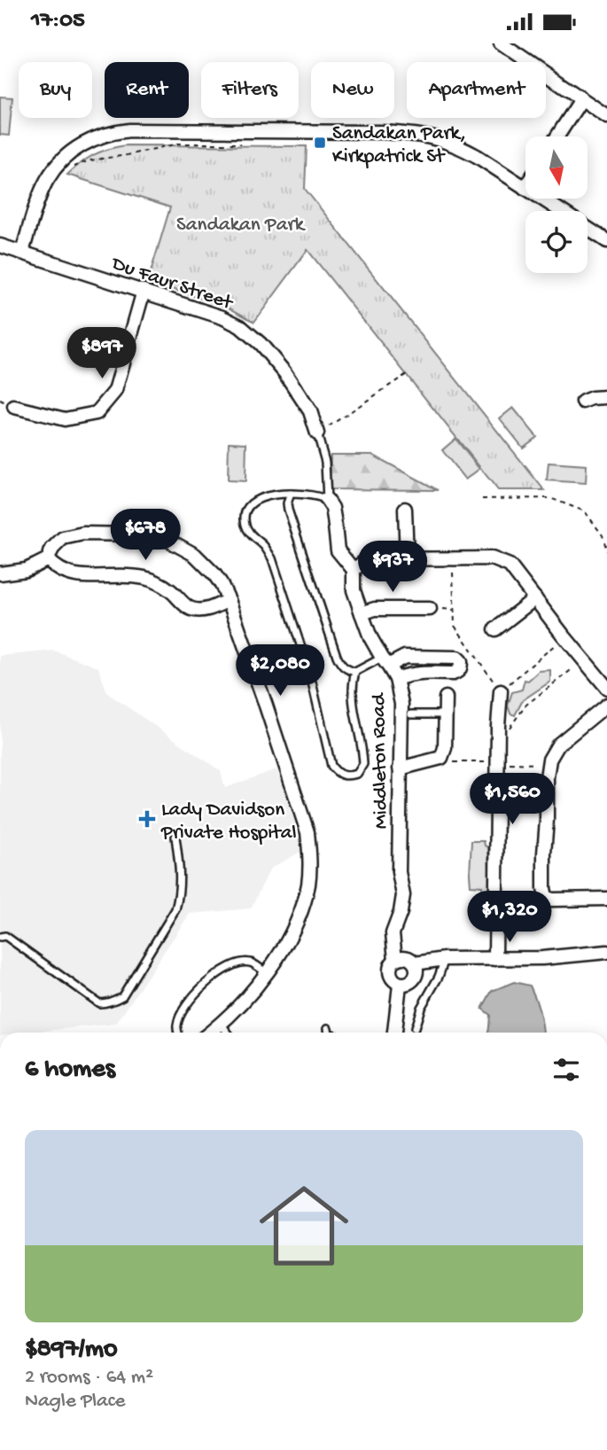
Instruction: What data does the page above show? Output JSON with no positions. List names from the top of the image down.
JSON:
{
  "streets": {
    "street": ["Du Faur Street", "Middleton Road"]
  },
  "parks": ["Sandakan Park"],
  "places": {
    "transit": ["Sandakan Park, Kirkpatrick St"],
    "health": ["Lady Davidson Private Hospital"]
  },
  "north": "bottom",
  "page": {
    "status": "17:05",
    "chip": [
      "Buy",
      "Rent",
      "Filters",
      "New",
      "Apartment"
    ],
    "price": [
      "$897",
      "$678",
      "$937",
      "$2,080",
      "$1,560",
      "$1,320"
    ],
    "heading": "6 homes",
    "list": [
      {
        "name": "$897/mo",
        "note": "2 rooms · 64 m² · Nagle Place"
      }
    ]
  }
}
